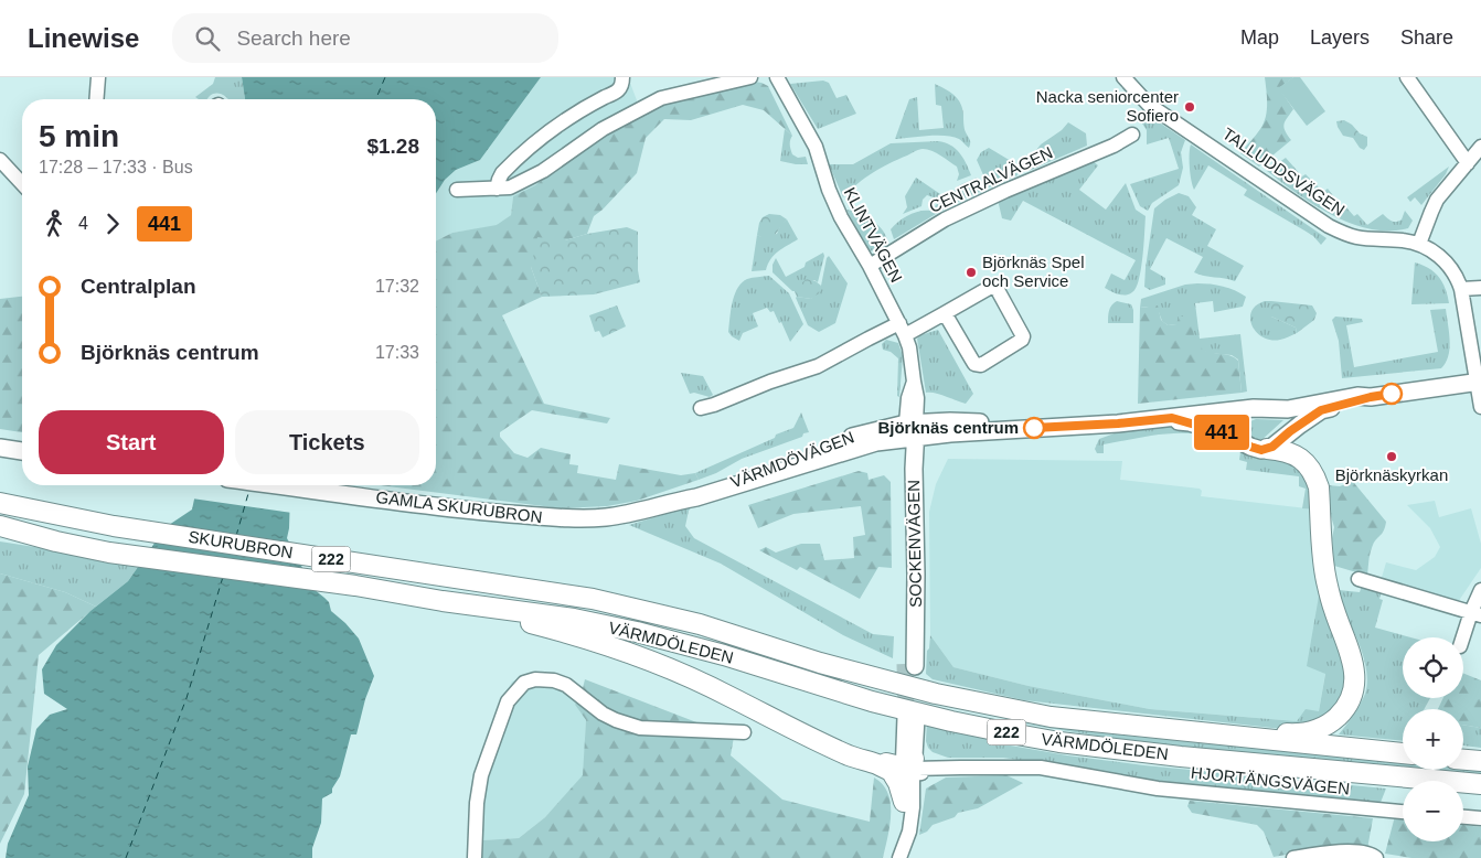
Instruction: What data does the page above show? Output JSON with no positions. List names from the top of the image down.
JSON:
{
  "streets": {
    "highway": ["SKURUBRON", "222", "VÄRMDÖLEDEN"],
    "main road": ["VÄRMDÖVÄGEN", "GAMLA SKURUBRON", "SOCKENVÄGEN"],
    "street": [
      "TALLUDDSVÄGEN",
      "CENTRALVÄGEN",
      "KLINTVÄGEN",
      "HJORTÄNGSVÄGEN"
    ]
  },
  "crossings": [
    ["TALLUDDSVÄGEN", "VÄRMDÖVÄGEN"],
    ["CENTRALVÄGEN", "KLINTVÄGEN"],
    ["KLINTVÄGEN", "VÄRMDÖVÄGEN"],
    ["KLINTVÄGEN", "SOCKENVÄGEN"],
    ["VÄRMDÖVÄGEN", "GAMLA SKURUBRON"],
    ["VÄRMDÖVÄGEN", "SOCKENVÄGEN"],
    ["SKURUBRON", "VÄRMDÖLEDEN"]
  ],
  "places": [
    "Nacka seniorcenter Sofiero",
    "Björknäs Spel och Service",
    "Björknäs centrum",
    "Björknäskyrkan"
  ],
  "lines": ["bus line 441"],
  "page": {
    "header": "Linewise",
    "search": "Search here",
    "nav": ["Map", "Layers", "Share"],
    "on_map": "441",
    "heading": ["5 min", "17:28 – 17:33 · Bus", "$1.28"],
    "legs": ["4", "441"],
    "list": [
      {
        "name": "Centralplan",
        "value": "17:32"
      },
      {
        "name": "Björknäs centrum",
        "value": "17:33"
      }
    ],
    "buttons": ["Start", "Tickets"],
    "map_buttons": ["+", "−"]
  }
}
